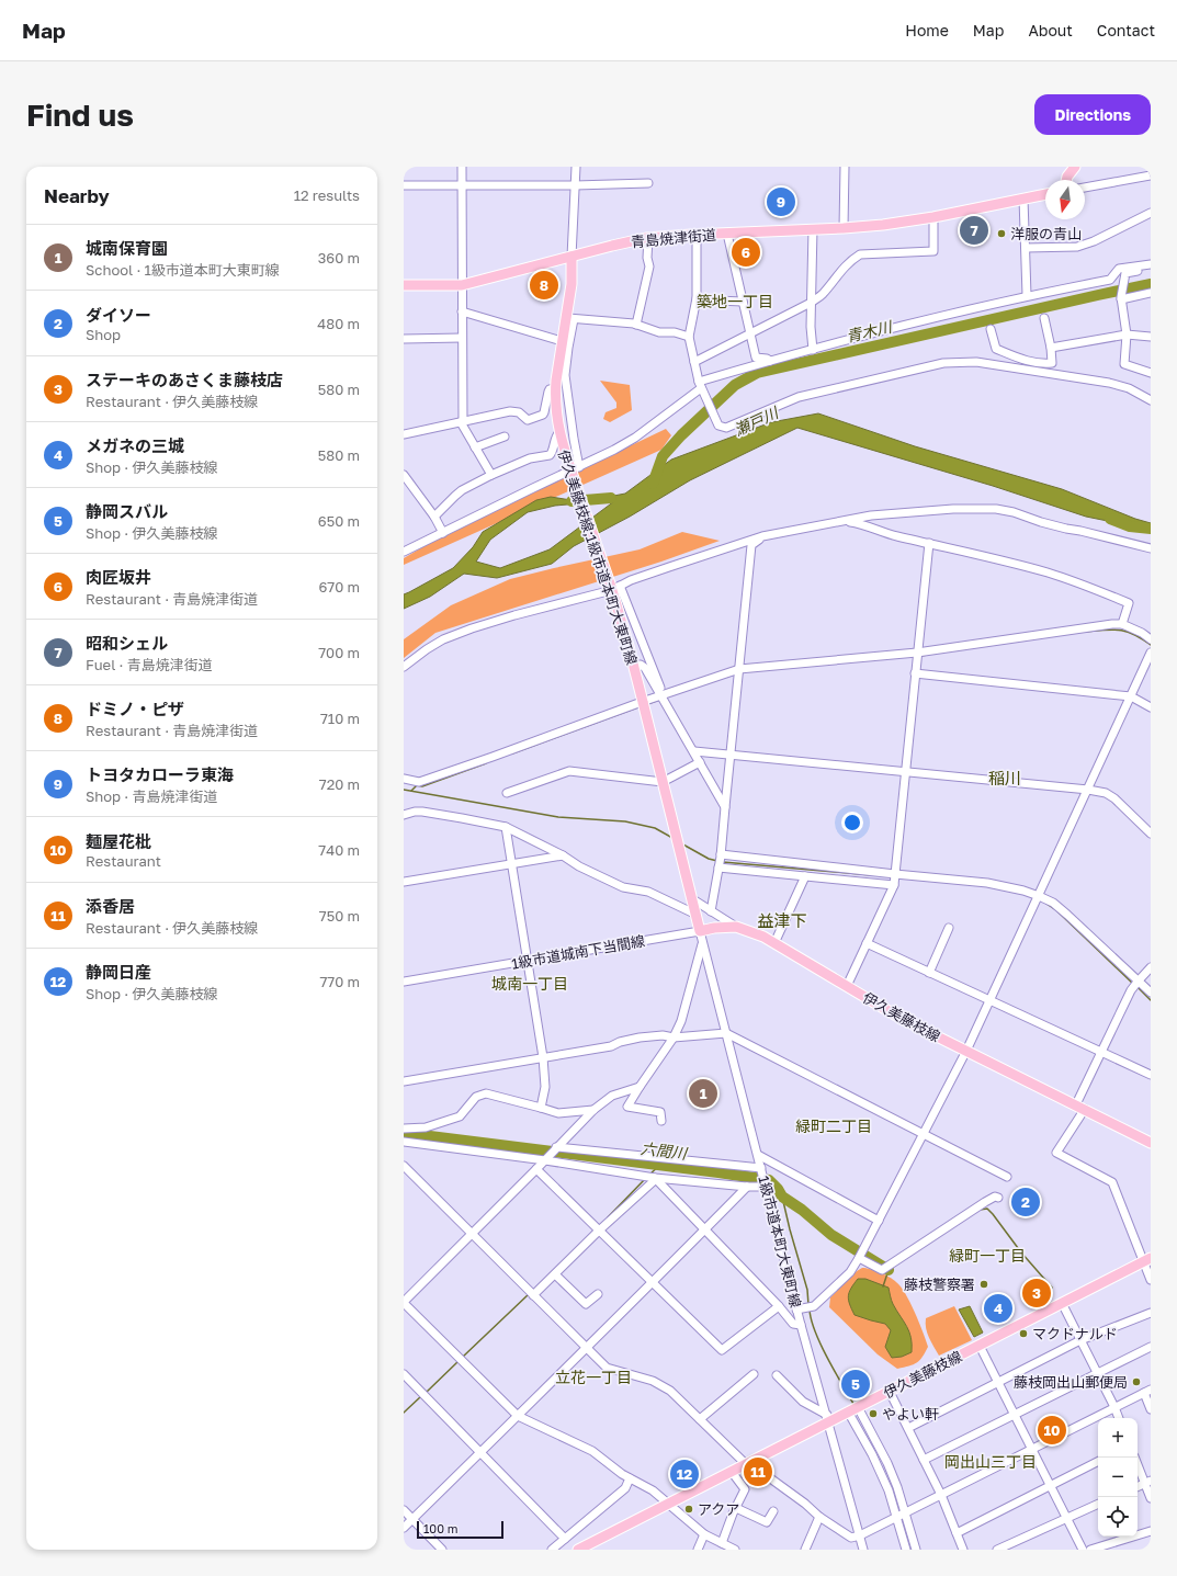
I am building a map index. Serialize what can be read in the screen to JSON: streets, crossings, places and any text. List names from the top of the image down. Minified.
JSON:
{"streets":{"main road":["青島焼津街道","伊久美藤枝線;1級市道本町大東町線","伊久美藤枝線"],"street":["1級市道城南下当間線","1級市道本町大東町線"]},"crossings":[["青島焼津街道","伊久美藤枝線;1級市道本町大東町線"],["伊久美藤枝線;1級市道本町大東町線","1級市道城南下当間線"],["伊久美藤枝線;1級市道本町大東町線","伊久美藤枝線"],["伊久美藤枝線;1級市道本町大東町線","1級市道本町大東町線"],["1級市道城南下当間線","伊久美藤枝線"],["1級市道城南下当間線","1級市道本町大東町線"],["伊久美藤枝線","1級市道本町大東町線"]],"districts":["築地一丁目","稲川","益津下","城南一丁目","緑町二丁目","緑町一丁目","立花一丁目","岡出山三丁目"],"water":["青木川","瀬戸川","六間川"],"places":["洋服の青山","藤枝警察署","マクドナルド","藤枝岡出山郵便局","やよい軒","アクア"],"scale_bar":"100 m","north":"bottom","page":{"header":"Map","nav":["Home","Map","About","Contact"],"buttons":"Directions","title":"Find us","heading":["Nearby","12 results"],"pins":["9","7","6","8","1","2","3","4","5","10","11","12"],"list":[{"mark":"1","name":"城南保育園","note":"School · 1級市道本町大東町線","value":"360 m"},{"mark":"2","name":"ダイソー","note":"Shop","value":"480 m"},{"mark":"3","name":"ステーキのあさくま藤枝店","note":"Restaurant · 伊久美藤枝線","value":"580 m"},{"mark":"4","name":"メガネの三城","note":"Shop · 伊久美藤枝線","value":"580 m"},{"mark":"5","name":"静岡スバル","note":"Shop · 伊久美藤枝線","value":"650 m"},{"mark":"6","name":"肉匠坂井","note":"Restaurant · 青島焼津街道","value":"670 m"},{"mark":"7","name":"昭和シェル","note":"Fuel · 青島焼津街道","value":"700 m"},{"mark":"8","name":"ドミノ・ピザ","note":"Restaurant · 青島焼津街道","value":"710 m"},{"mark":"9","name":"トヨタカローラ東海","note":"Shop · 青島焼津街道","value":"720 m"},{"mark":"10","name":"麺屋花枇","note":"Restaurant","value":"740 m"},{"mark":"11","name":"添香居","note":"Restaurant · 伊久美藤枝線","value":"750 m"},{"mark":"12","name":"静岡日産","note":"Shop · 伊久美藤枝線","value":"770 m"}],"map_buttons":["+","−"],"scale":"100 m"}}
